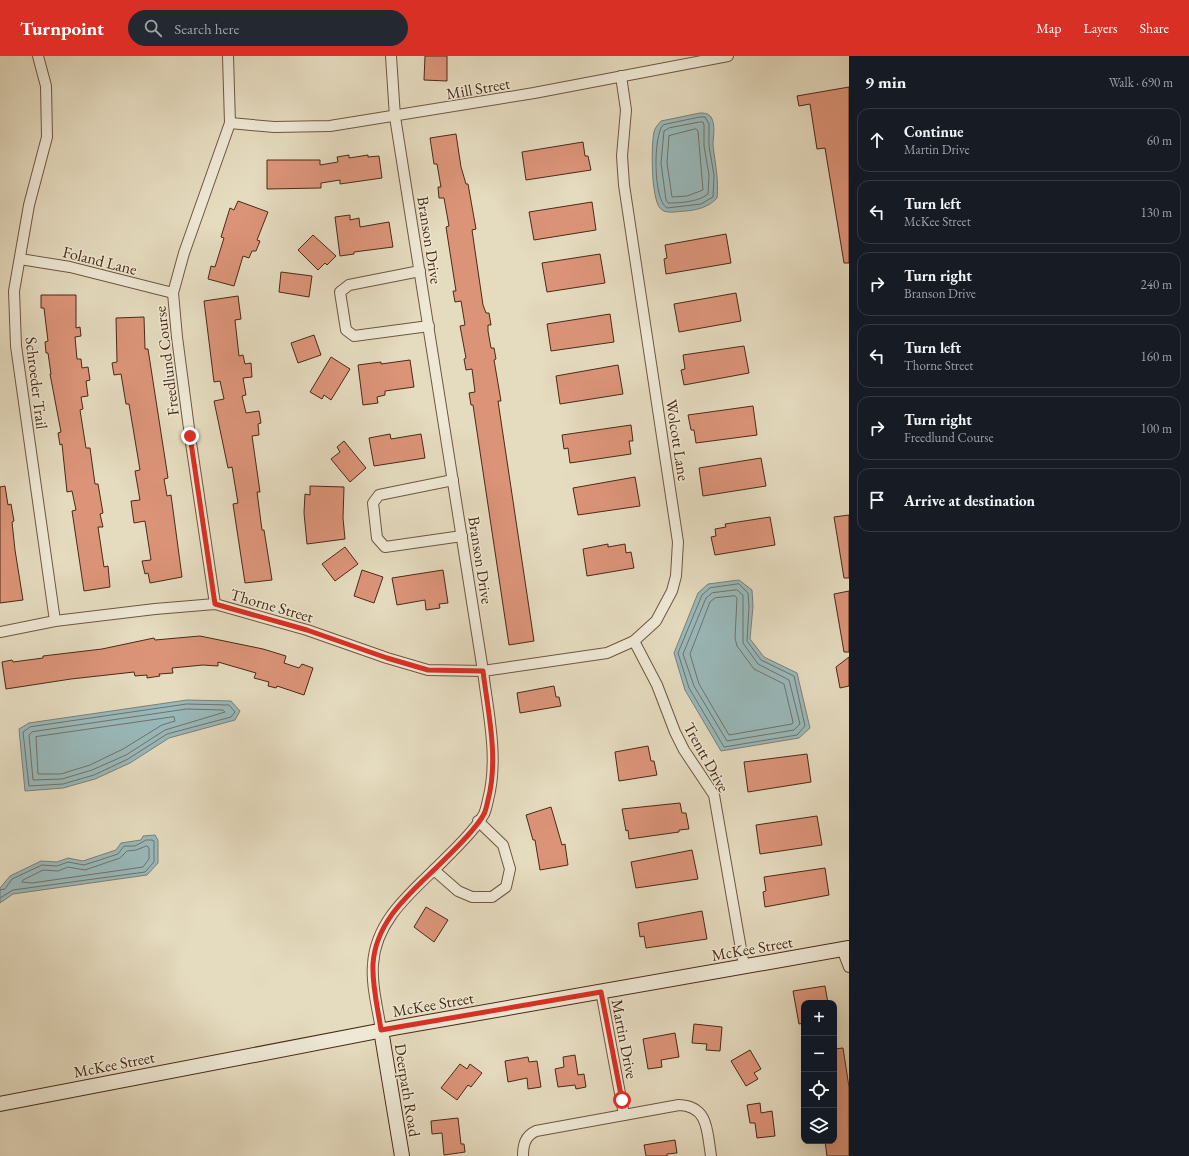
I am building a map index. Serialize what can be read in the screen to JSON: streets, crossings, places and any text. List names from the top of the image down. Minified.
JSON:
{"streets":{"street":["Mill Street","Branson Drive","Foland Lane","Freedlund Course","Schroeder Trail","Wolcott Lane","Thorne Street","Trentt Drive","McKee Street","Martin Drive","Deerpath Road"]},"crossings":[["Mill Street","Branson Drive"],["Mill Street","Freedlund Course"],["Mill Street","Wolcott Lane"],["Branson Drive","Wolcott Lane"],["Branson Drive","Thorne Street"],["Branson Drive","McKee Street"],["Branson Drive","Deerpath Road"],["Foland Lane","Freedlund Course"],["Foland Lane","Schroeder Trail"],["Freedlund Course","Thorne Street"],["Schroeder Trail","Thorne Street"],["Wolcott Lane","Thorne Street"],["Wolcott Lane","Trentt Drive"],["Trentt Drive","McKee Street"],["McKee Street","Martin Drive"],["McKee Street","Deerpath Road"]],"page":{"header":"Turnpoint","search":"Search here","nav":["Map","Layers","Share"],"heading":["9 min","Walk · 690 m"],"list":[["Continue","Martin Drive","60 m"],["Turn left","McKee Street","130 m"],["Turn right","Branson Drive","240 m"],["Turn left","Thorne Street","160 m"],["Turn right","Freedlund Course","100 m"],"Arrive at destination"],"map_buttons":["+","−"]}}
